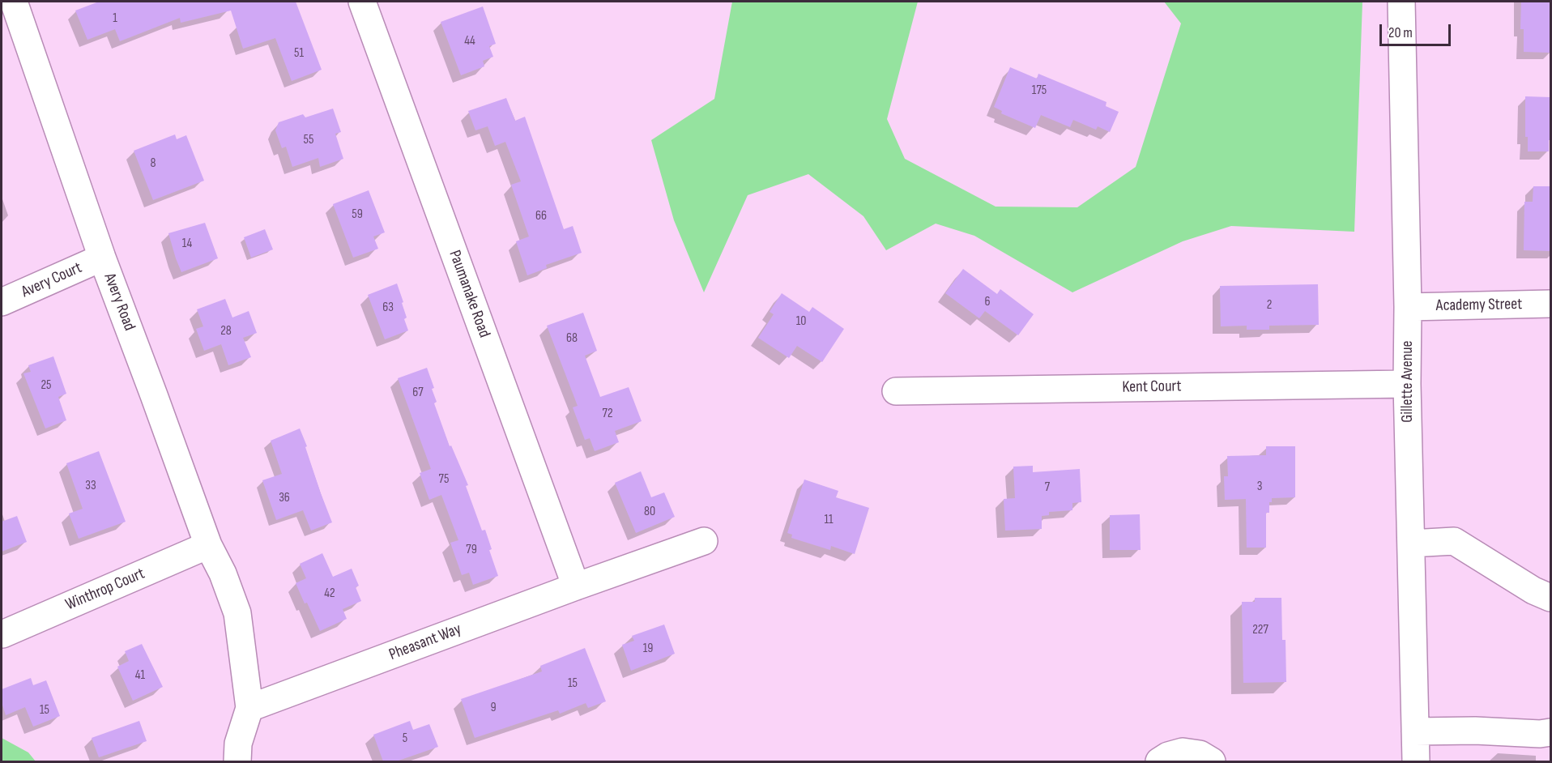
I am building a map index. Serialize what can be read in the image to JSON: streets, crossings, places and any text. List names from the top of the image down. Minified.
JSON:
{"streets":{"street":["Avery Court","Paumanake Road","Avery Road","Academy Street","Gillette Avenue","Kent Court","Winthrop Court","Pheasant Way"]},"crossings":[["Avery Court","Avery Road"],["Paumanake Road","Pheasant Way"],["Avery Road","Winthrop Court"],["Avery Road","Pheasant Way"],["Academy Street","Gillette Avenue"],["Gillette Avenue","Kent Court"]],"house_numbers":["1","44","51","175","55","8","59","66","14","6","2","63","10","28","68","25","67","72","75","33","3","7","36","80","11","79","42","227","19","41","15","9","15","5"],"scale_bar":"20 m"}
